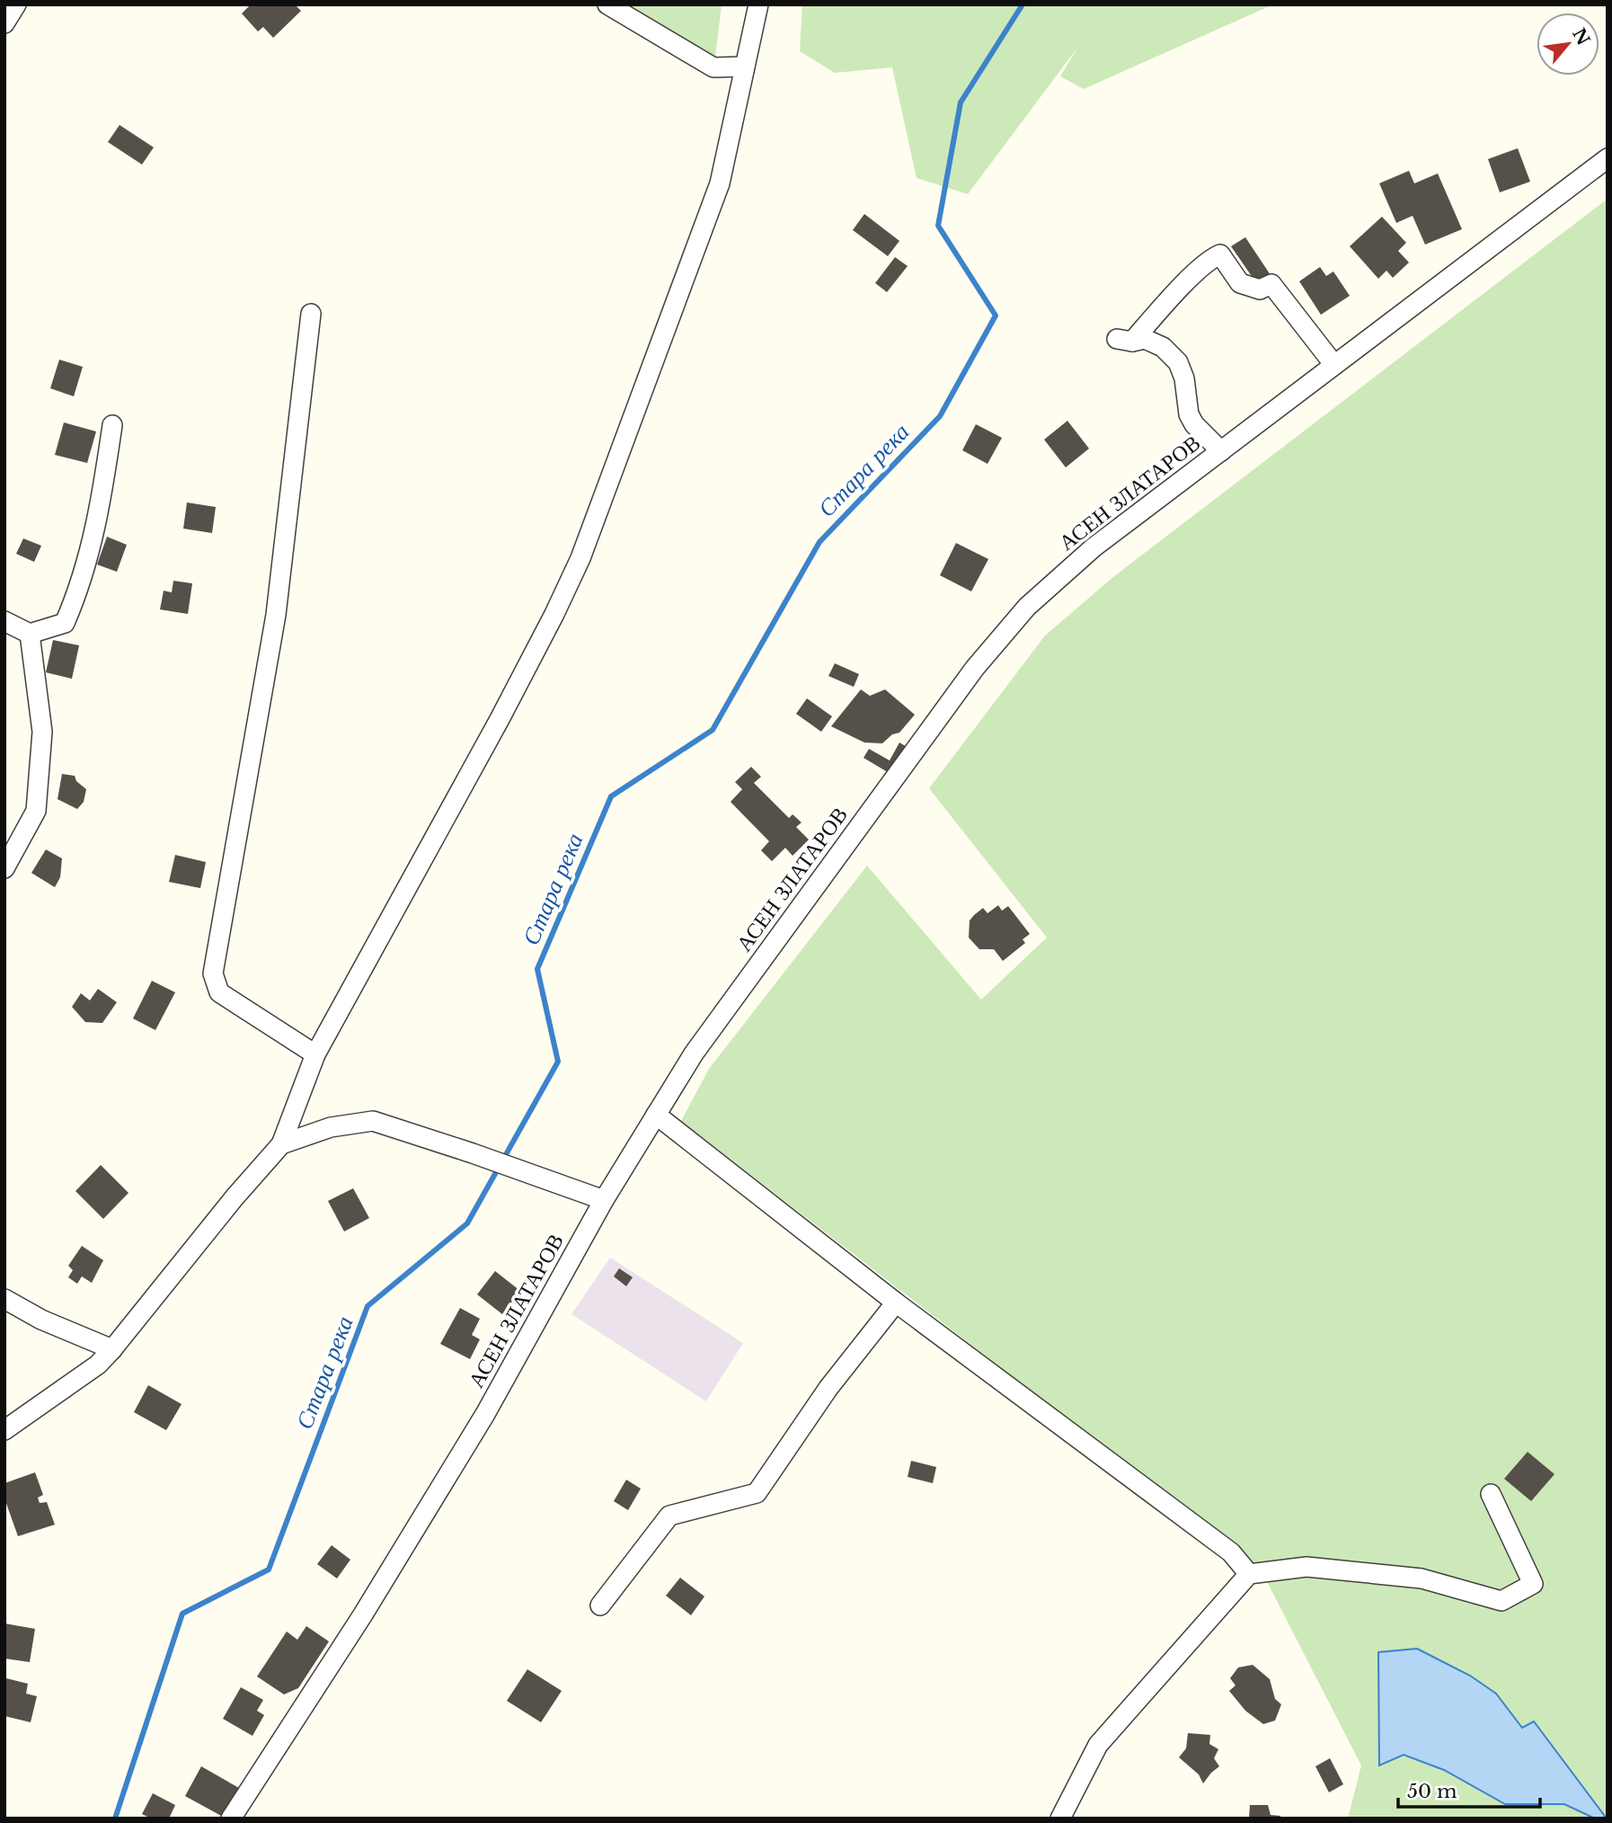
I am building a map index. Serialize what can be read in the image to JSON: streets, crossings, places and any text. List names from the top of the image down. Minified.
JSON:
{"streets":{"street":["АСЕН ЗЛАТАРОВ"]},"water":["Стара река"],"scale_bar":"50 m","north":"top right"}
